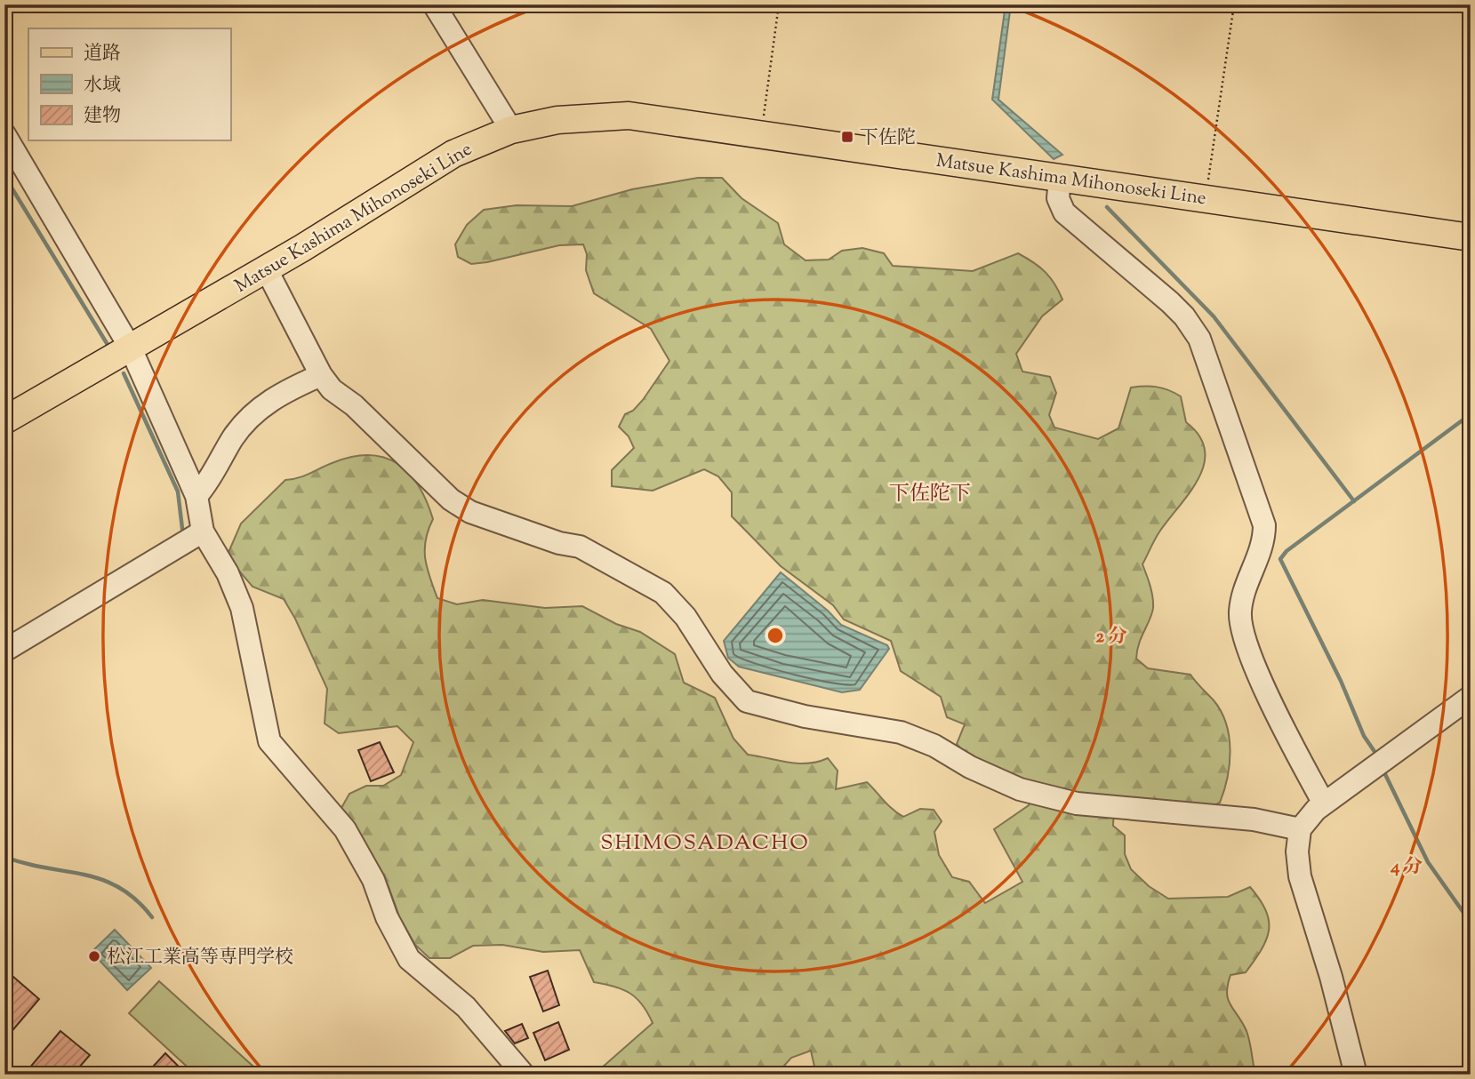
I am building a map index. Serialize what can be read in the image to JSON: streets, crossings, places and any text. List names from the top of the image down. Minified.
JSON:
{"streets":{"main road":["Matsue Kashima Mihonoseki Line"]},"districts":["下佐陀下","SHIMOSADACHO"],"places":{"transit":["下佐陀"],"other":["松江工業高等専門学校"]},"legend":["道路","水域","建物"],"rings":["2 分","4 分"]}
